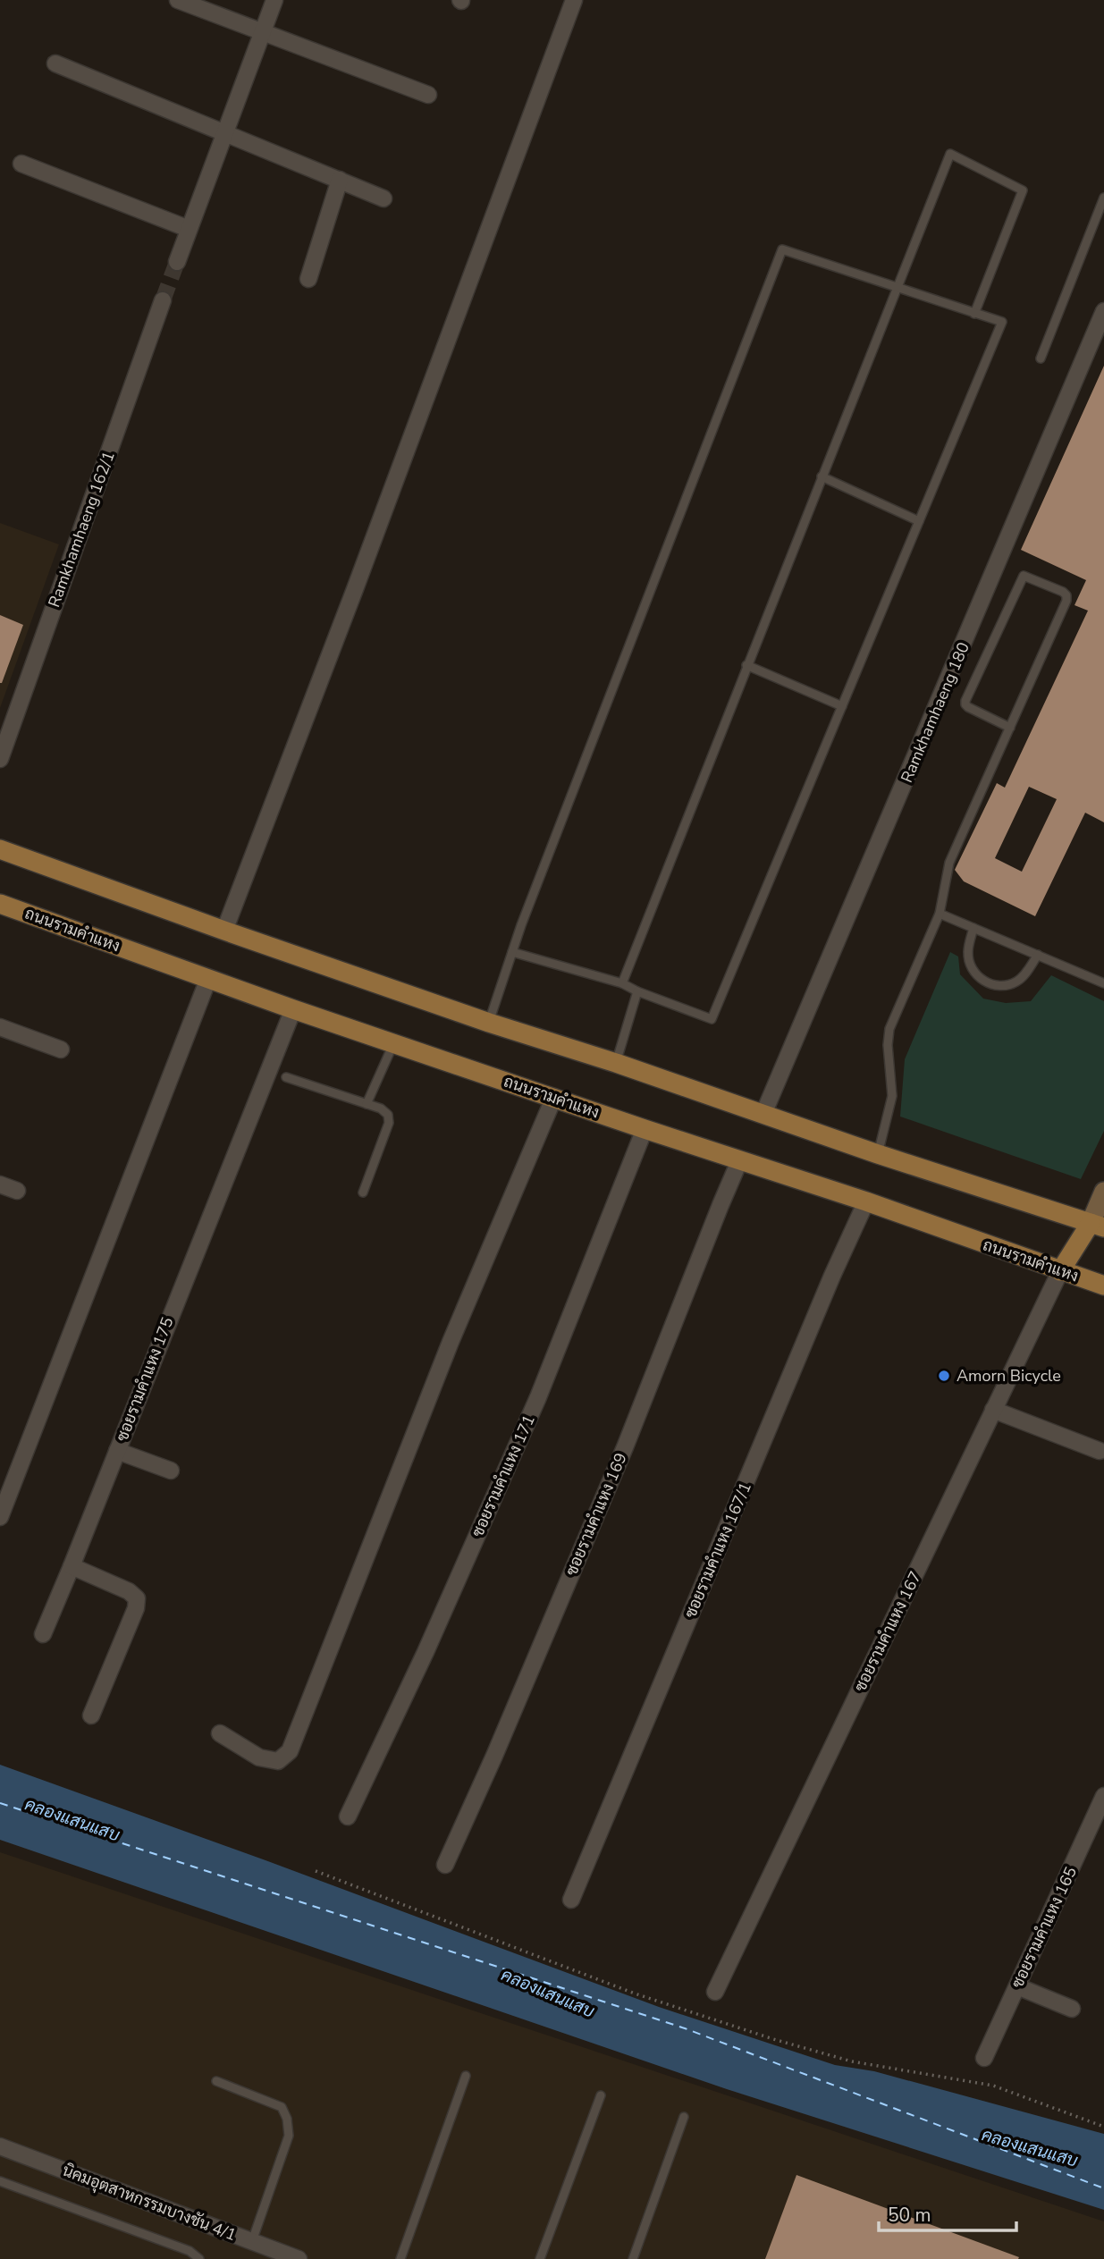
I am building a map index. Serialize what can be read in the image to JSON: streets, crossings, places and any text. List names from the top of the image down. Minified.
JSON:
{"streets":{"main road":["ถนนรามคำแหง"],"street":["Ramkhamhaeng 162/1","Ramkhamhaeng 180","ซอยรามคำแหง 175","ซอยรามคำแหง 171","ซอยรามคำแหง 169","ซอยรามคำแหง 167/1","ซอยรามคำแหง 167","ซอยรามคำแหง 165","นิคมอุตสาหกรรมบางชัน 4/1"]},"crossings":[["ถนนรามคำแหง","ซอยรามคำแหง 175"],["ถนนรามคำแหง","ซอยรามคำแหง 171"],["ถนนรามคำแหง","ซอยรามคำแหง 169"],["ถนนรามคำแหง","ซอยรามคำแหง 167/1"],["ถนนรามคำแหง","ซอยรามคำแหง 167"]],"water":["คลองแสนแสบ"],"places":["Amorn Bicycle"],"scale_bar":"50 m"}
